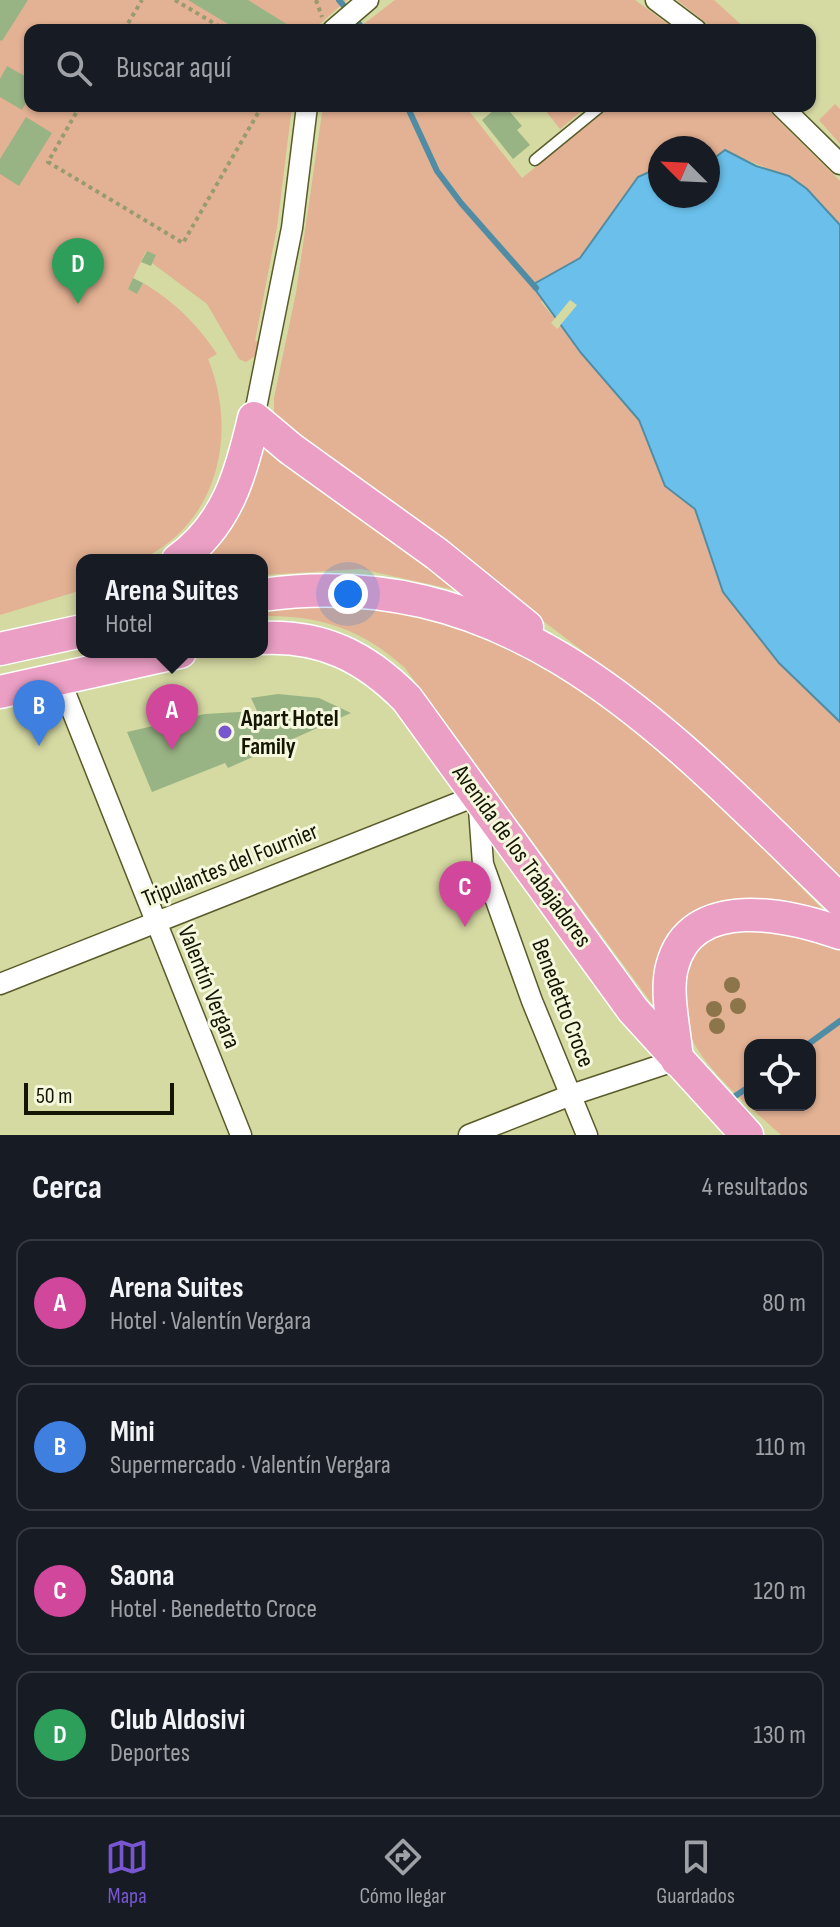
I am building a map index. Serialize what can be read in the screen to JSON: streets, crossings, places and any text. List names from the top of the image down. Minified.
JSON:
{"streets":{"main road":["Avenida de los Trabajadores"],"street":["Tripulantes del Fournier","Valentín Vergara","Benedetto Croce"]},"crossings":[["Avenida de los Trabajadores","Tripulantes del Fournier"],["Avenida de los Trabajadores","Benedetto Croce"],["Tripulantes del Fournier","Valentín Vergara"],["Tripulantes del Fournier","Benedetto Croce"]],"places":["Apart Hotel Family"],"scale_bar":"50 m","north":"top left","page":{"search":"Buscar aquí","pins":["D","B","A","C"],"popup":["Arena Suites","Hotel"],"scale":"50 m","heading":["Cerca","4 resultados"],"list":[{"mark":"A","name":"Arena Suites","note":"Hotel · Valentín Vergara","value":"80 m"},{"mark":"B","name":"Mini","note":"Supermercado · Valentín Vergara","value":"110 m"},{"mark":"C","name":"Saona","note":"Hotel · Benedetto Croce","value":"120 m"},{"mark":"D","name":"Club Aldosivi","note":"Deportes","value":"130 m"}],"nav":["Mapa","Cómo llegar","Guardados"]}}
